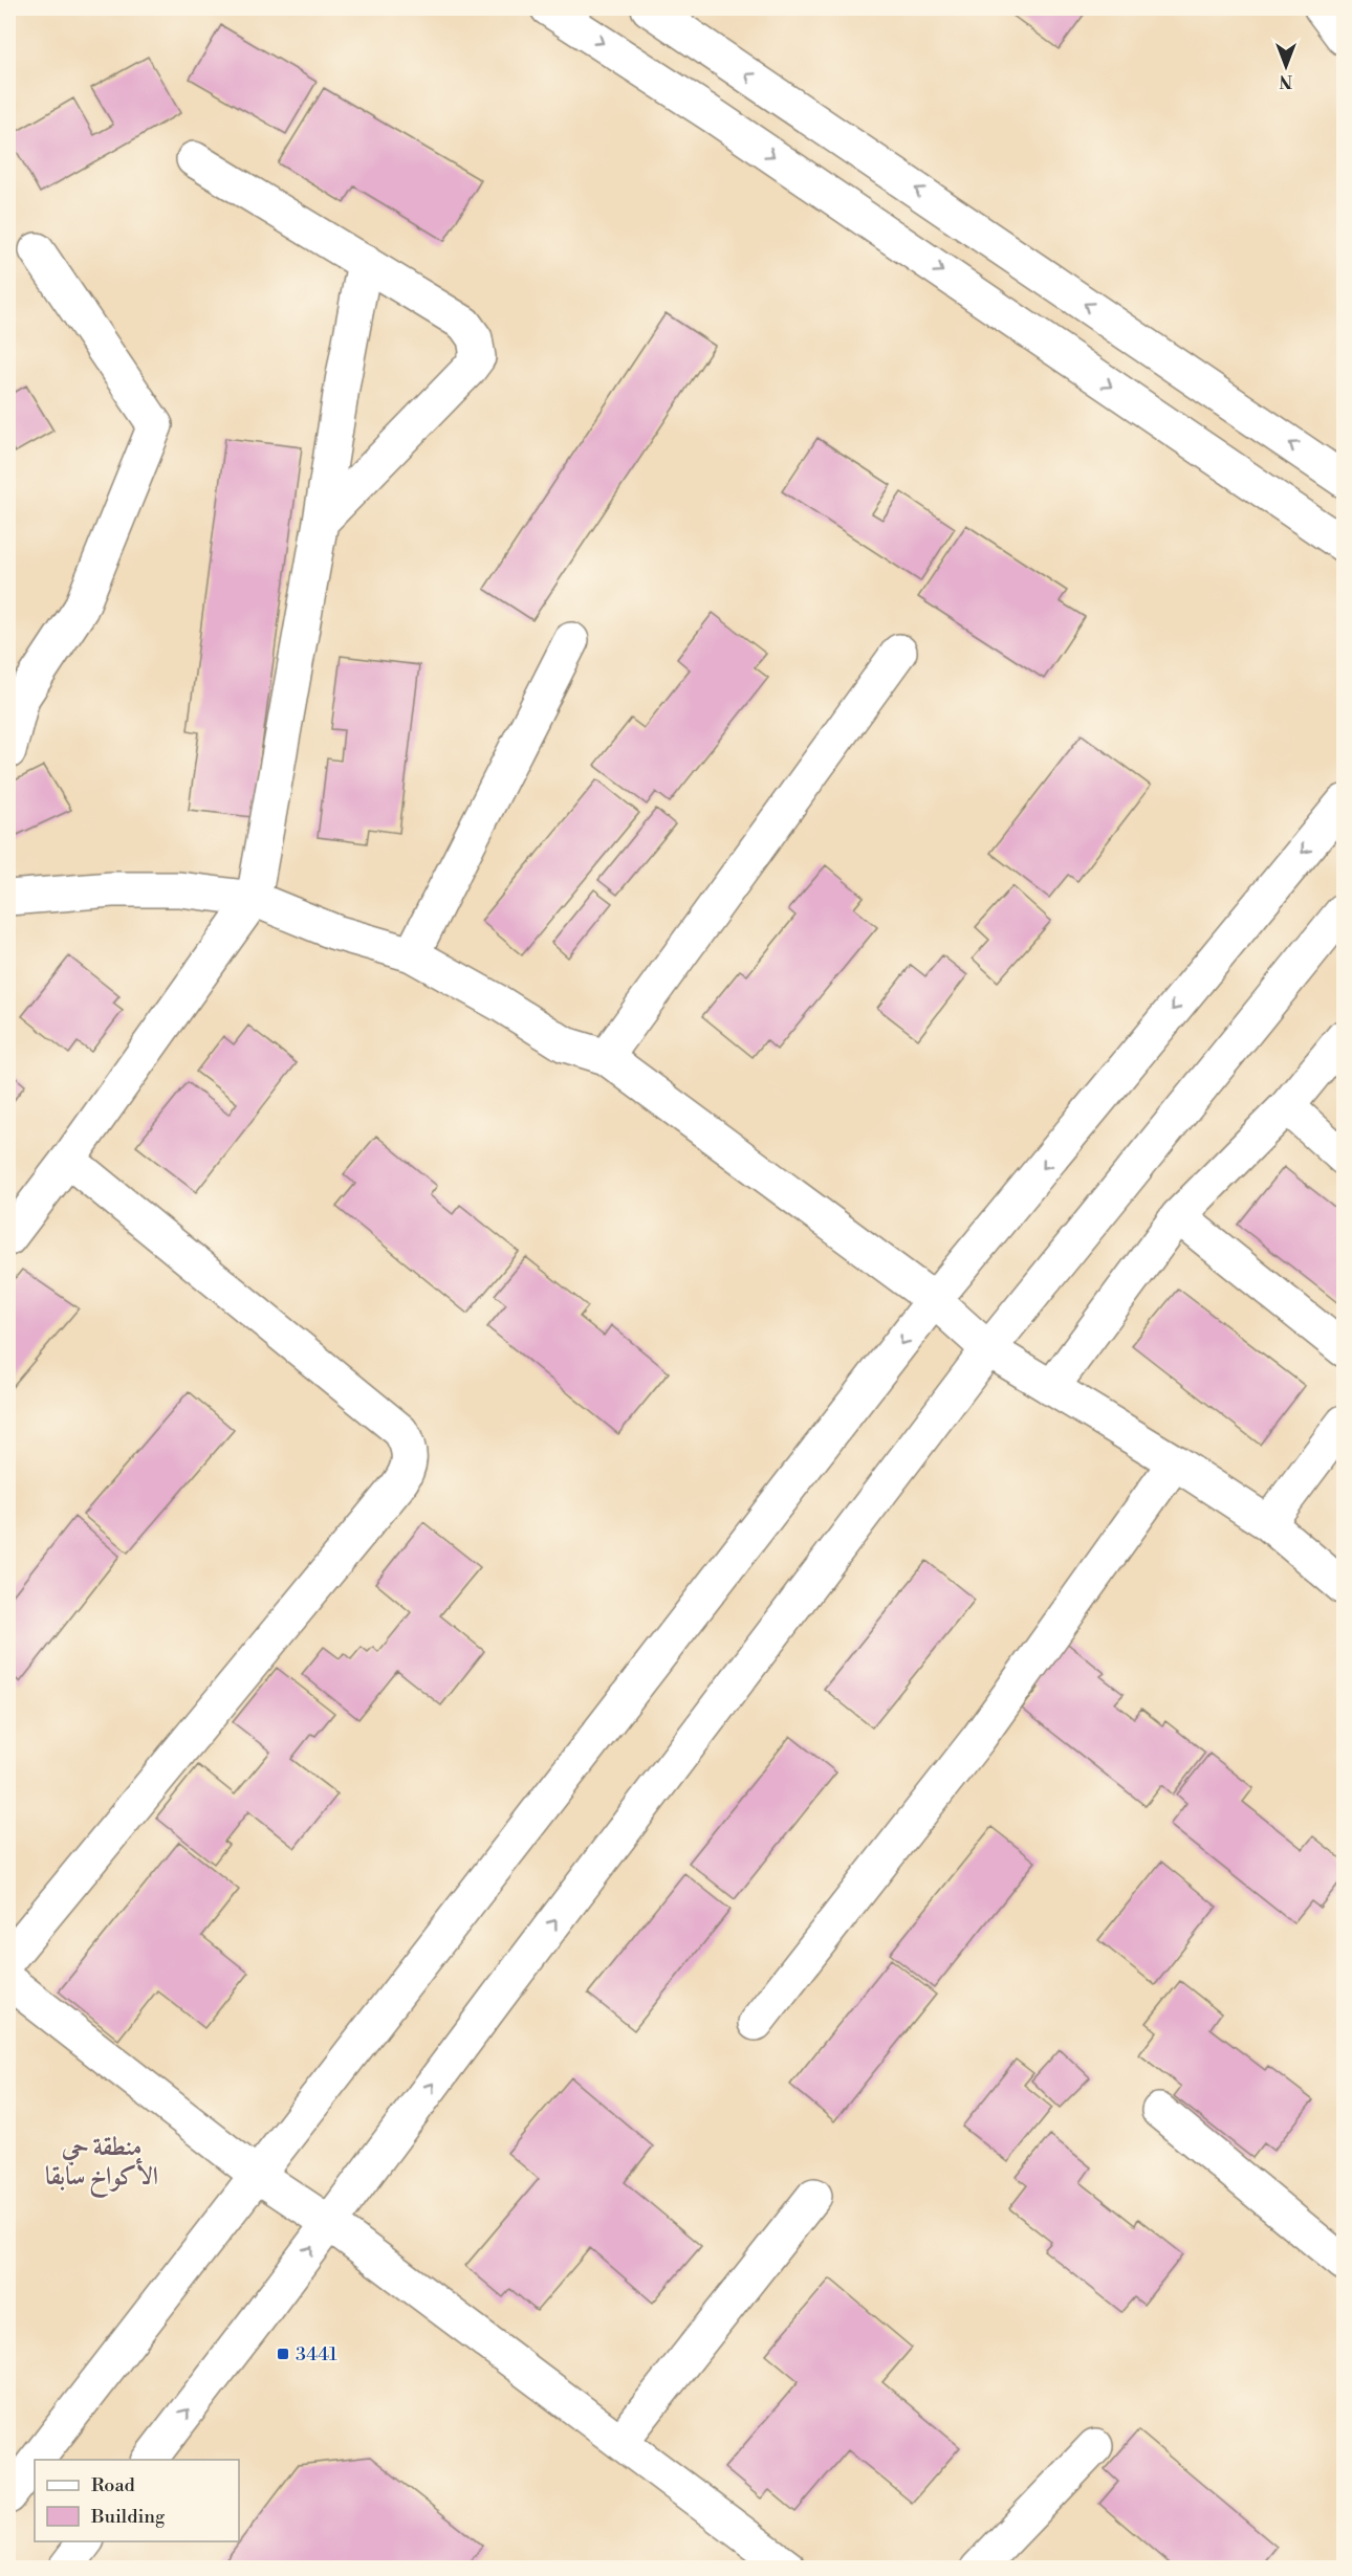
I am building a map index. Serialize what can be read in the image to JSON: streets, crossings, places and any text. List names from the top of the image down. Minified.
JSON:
{"districts":["منطقة حي الأكواخ سابقا"],"places":{"transit":["3441"]},"legend":["Road","Building"],"north":"bottom"}
